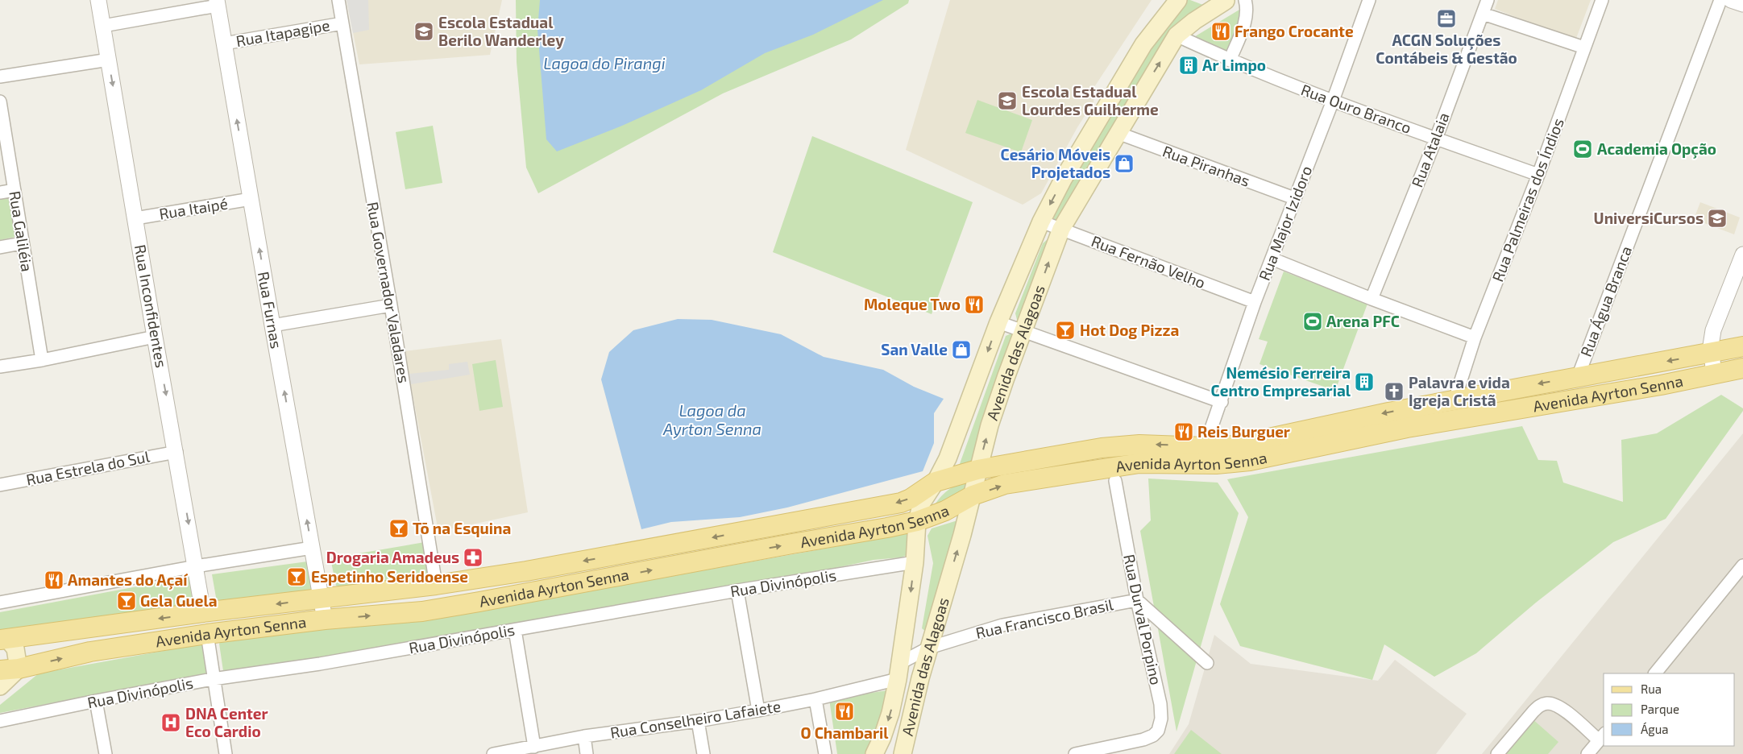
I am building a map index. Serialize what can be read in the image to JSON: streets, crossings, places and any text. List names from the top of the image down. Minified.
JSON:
{"streets":{"main road":["Avenida das Alagoas","Avenida Ayrton Senna"],"street":["Rua Itapagipe","Rua Ouro Branco","Rua Atalaia","Rua Piranhas","Rua Palmeiras dos Índios","Rua Itaipé","Rua Major Izidoro","Rua Galiléia","Rua Fernão Velho","Rua Governador Valadares","Rua Água Branca","Rua Inconfidentes","Rua Furnas","Rua Estrela do Sul","Rua Divinópolis","Rua Francisco Brasil","Rua Durval Porpino","Rua Conselheiro Lafaiete"]},"crossings":[["Rua Itapagipe","Rua Governador Valadares"],["Rua Itapagipe","Rua Furnas"],["Rua Ouro Branco","Rua Atalaia"],["Rua Ouro Branco","Rua Palmeiras dos Índios"],["Rua Ouro Branco","Rua Major Izidoro"],["Rua Ouro Branco","Avenida das Alagoas"],["Rua Piranhas","Rua Major Izidoro"],["Rua Piranhas","Avenida das Alagoas"],["Rua Palmeiras dos Índios","Avenida Ayrton Senna"],["Rua Itaipé","Rua Inconfidentes"],["Rua Itaipé","Rua Furnas"],["Rua Major Izidoro","Rua Fernão Velho"],["Rua Major Izidoro","Avenida Ayrton Senna"],["Rua Fernão Velho","Avenida das Alagoas"],["Rua Governador Valadares","Avenida Ayrton Senna"],["Rua Água Branca","Avenida Ayrton Senna"],["Rua Inconfidentes","Avenida Ayrton Senna"],["Rua Inconfidentes","Rua Estrela do Sul"],["Rua Furnas","Avenida Ayrton Senna"],["Avenida das Alagoas","Avenida Ayrton Senna"],["Avenida das Alagoas","Rua Divinópolis"],["Avenida das Alagoas","Rua Francisco Brasil"],["Avenida das Alagoas","Rua Conselheiro Lafaiete"],["Rua Francisco Brasil","Rua Durval Porpino"],["Rua Francisco Brasil","Rua Conselheiro Lafaiete"]],"one_way":["Rua Inconfidentes","Rua Furnas"],"water":["Lagoa do Pirangi","Lagoa da Ayrton Senna"],"places":{"office":["ACGN Soluções Contábeis & Gestão"],"school or university":["Escola Estadual Berilo Wanderley","Escola Estadual Lourdes Guilherme","UniversiCursos"],"restaurant":["Frango Crocante","Moleque Two","Reis Burguer","Amantes do Açaí","O Chambaril"],"building":["Ar Limpo","Nemésio Ferreira Centro Empresarial"],"sports":["Academia Opção","Arena PFC"],"shop":["Cesário Móveis Projetados","San Valle"],"bar":["Hot Dog Pizza","Tō na Esquina","Espetinho Seridoense","Gela Guela"],"church":["Palavra e vida Igreja Cristã"],"pharmacy":["Drogaria Amadeus"],"hospital":["DNA Center Eco Cardio"]},"legend":["Rua","Parque","Água"]}
